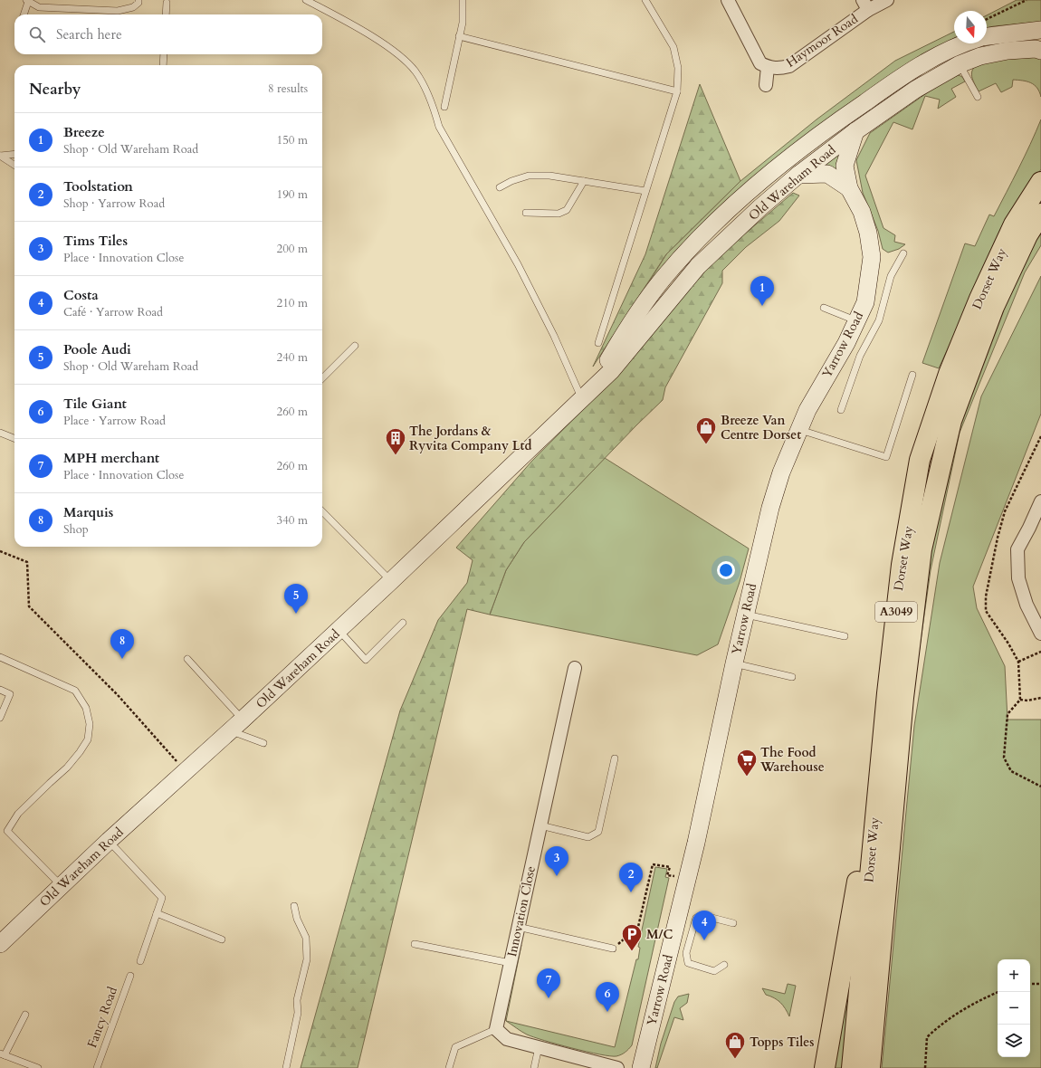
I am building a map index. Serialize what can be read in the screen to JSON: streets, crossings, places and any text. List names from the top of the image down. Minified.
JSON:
{"streets":{"highway":["Dorset Way","A3049"],"street":["Haymoor Road","Old Wareham Road","Yarrow Road","Innovation Close"],"lane":["Fancy Road"]},"crossings":[["Old Wareham Road","Yarrow Road"]],"places":{"shop":["Breeze Van Centre Dorset","Topps Tiles"],"building":["The Jordans & Ryvita Company Ltd"],"supermarket":["The Food Warehouse"],"parking":["M/C"]},"north":"bottom","page":{"search":"Search here","heading":["Nearby","8 results"],"list":[{"mark":"1","name":"Breeze","note":"Shop · Old Wareham Road","value":"150 m"},{"mark":"2","name":"Toolstation","note":"Shop · Yarrow Road","value":"190 m"},{"mark":"3","name":"Tims Tiles","note":"Place · Innovation Close","value":"200 m"},{"mark":"4","name":"Costa","note":"Café · Yarrow Road","value":"210 m"},{"mark":"5","name":"Poole Audi","note":"Shop · Old Wareham Road","value":"240 m"},{"mark":"6","name":"Tile Giant","note":"Place · Yarrow Road","value":"260 m"},{"mark":"7","name":"MPH merchant","note":"Place · Innovation Close","value":"260 m"},{"mark":"8","name":"Marquis","note":"Shop","value":"340 m"}],"pins":["1","5","8","3","2","4","7","6"],"map_buttons":["+","−"]}}
